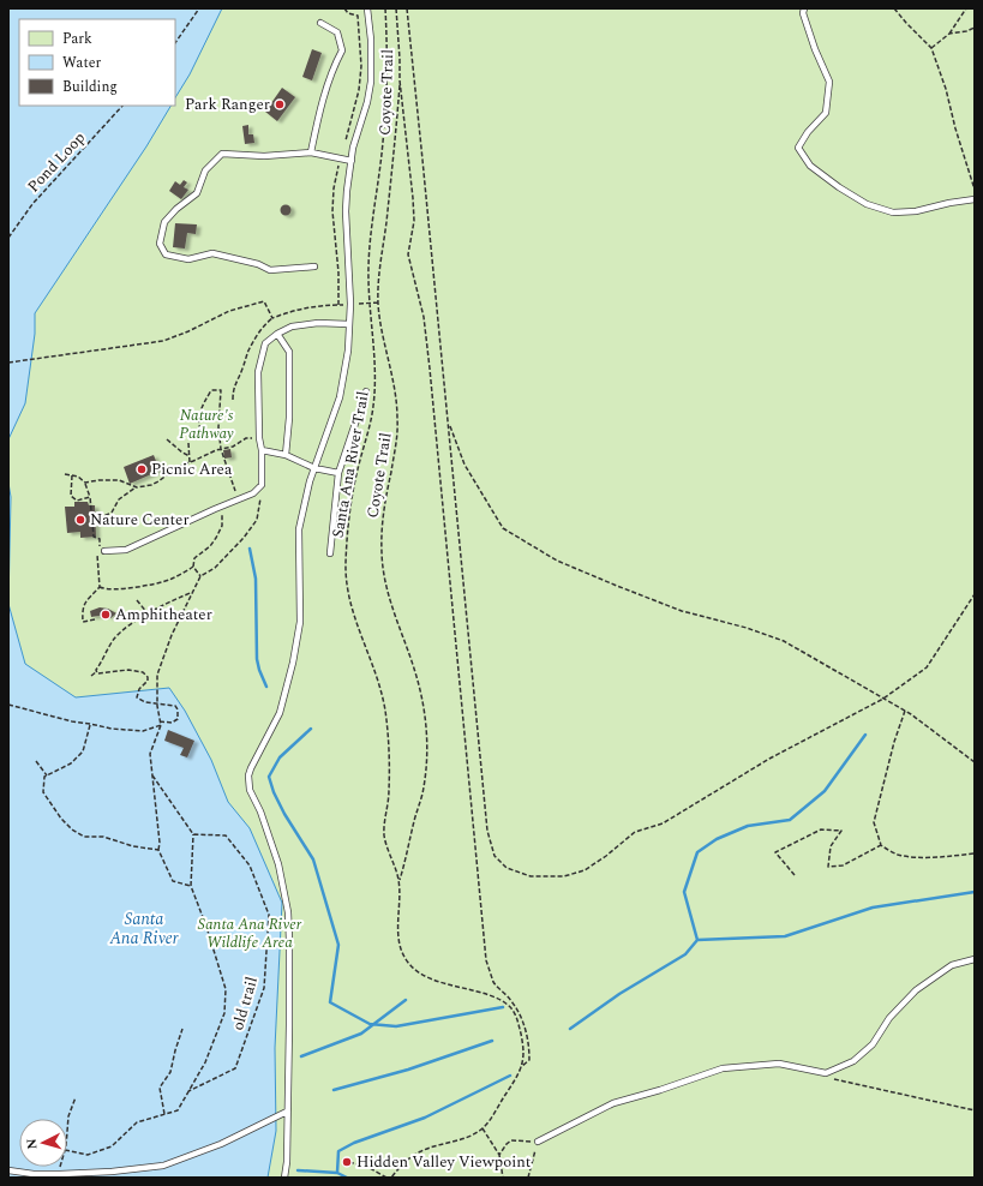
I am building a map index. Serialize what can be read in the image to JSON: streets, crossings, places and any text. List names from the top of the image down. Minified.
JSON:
{"streets":{"path":["Coyote Trail","Pond Loop","Santa Ana River Trail","old trail"]},"crossings":[["Coyote Trail","Santa Ana River Trail"]],"water":["Santa Ana River"],"parks":["Nature's Pathway","Santa Ana River Wildlife Area"],"places":["Park Ranger","Picnic Area","Nature Center","Amphitheater","Hidden Valley Viewpoint"],"legend":["Park","Water","Building"],"north":"left"}
